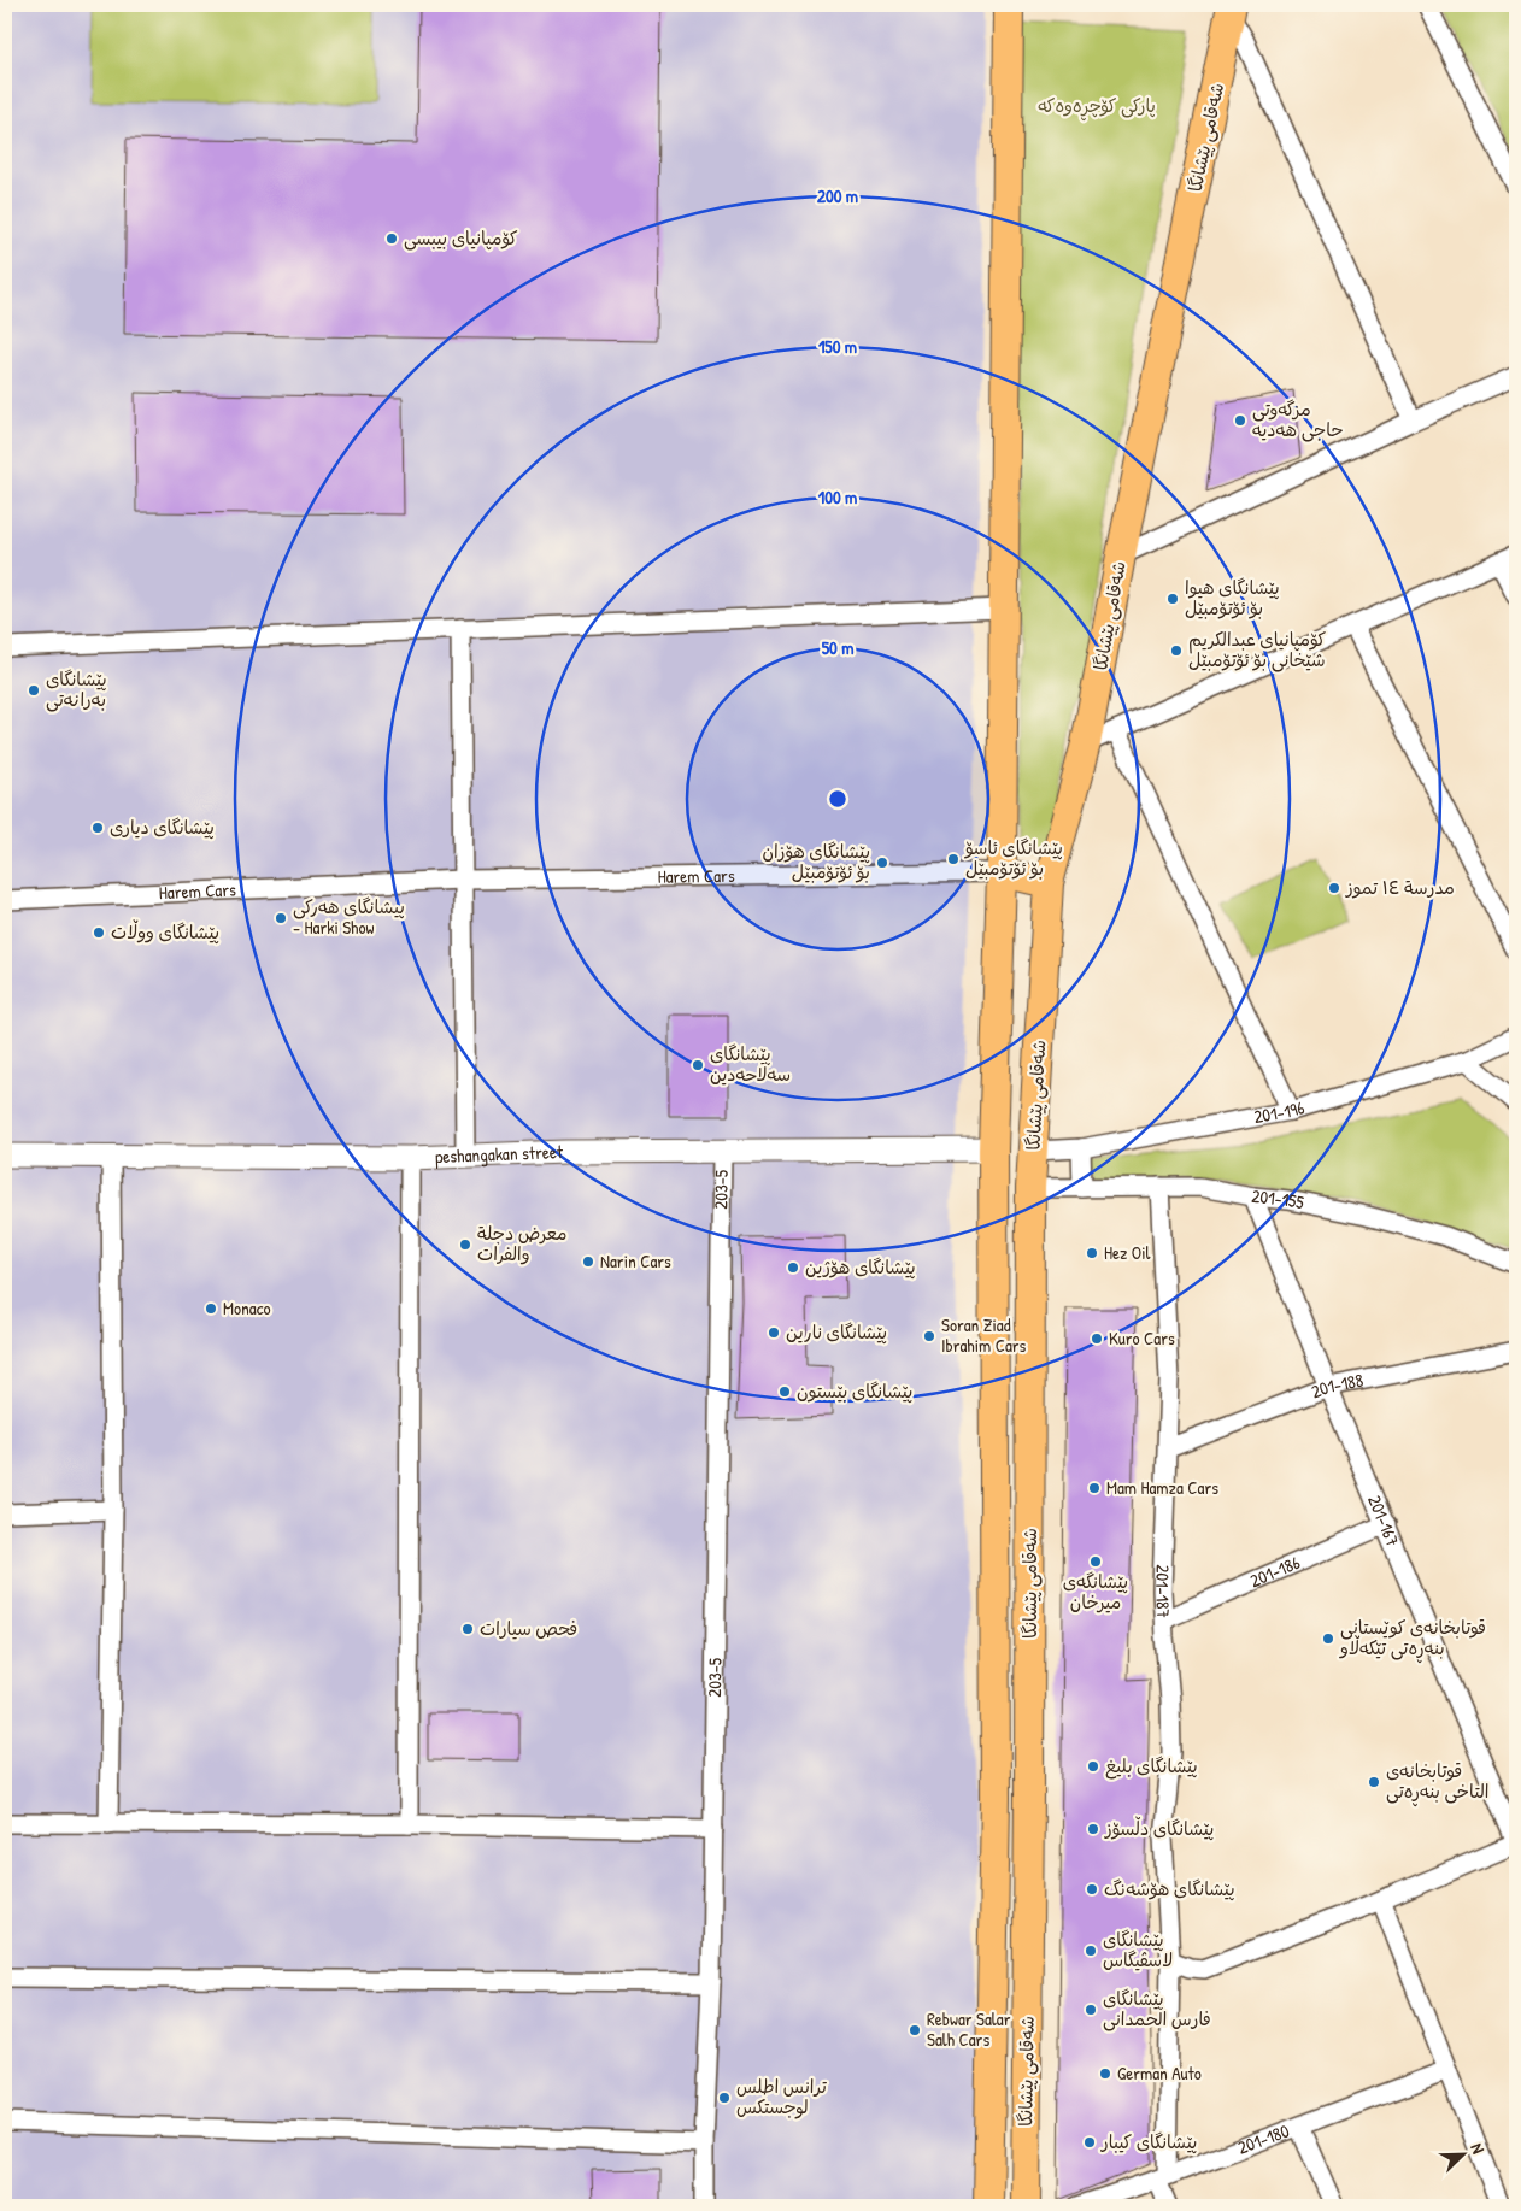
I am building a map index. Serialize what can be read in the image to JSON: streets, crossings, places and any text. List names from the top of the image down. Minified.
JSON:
{"streets":{"main road":["شەقامی پێشانگا"],"street":["Harem Cars","201-196","peshangakan street","203-5","201-155","201-188","201-167","201-186","201-187","201-180"]},"crossings":[["شەقامی پێشانگا","Harem Cars"],["شەقامی پێشانگا","201-196"],["شەقامی پێشانگا","peshangakan street"],["شەقامی پێشانگا","201-155"],["peshangakan street","203-5"],["201-155","201-167"],["201-155","201-187"],["201-188","201-167"],["201-188","201-187"],["201-167","201-186"],["201-186","201-187"],["201-187","201-180"]],"parks":["پارکی کۆچڕەوەکە"],"places":["كۆمپانیای بیبسی","مزگەوتی حاجی هەدیە","پێشانگای هیوا بۆ ئۆتۆمبێل","کۆمپانیای عبدالكريم شێخانی بۆ ئۆتۆمبێل","پێشانگای بەرانەتی","پێشانگای دیاری","پێشانگای ئاسۆ بۆ ئۆتۆمبێل","پێشانگای هۆزان بۆ ئۆتۆمبێل","مدرسة ١٤ تموز","پیشانگای هەرکی - Harki Show","پێشانگای ووڵات","پێشانگای سەلاحەدین","معرض دجلة والفرات","Hez Oil","Narin Cars","پێشانگای هۆژین","Monaco","پێشانگای نارین","Soran Ziad Ibrahim Cars","Kuro Cars","پێشانگای بێستون","Mam Hamza Cars","پێشانگەی میرخان","فحص سيارات","قوتابخانەی کوێستانی بنەڕەتی تێکەڵاو","پێشانگای بلیغ","قوتابخانەی التاخی بنەڕەتی","پێشانگای دڵسۆز","پێشانگای هۆشەنگ","پێشانگای لاسڤیگاس","پێشانگای فارس الحمدانی","Rebwar Salar Salh Cars","German Auto","ترانس اطلس لوجستكس","پێشانگای کیبار"],"north":"top right","rings":["200 m","150 m","100 m","50 m"]}
